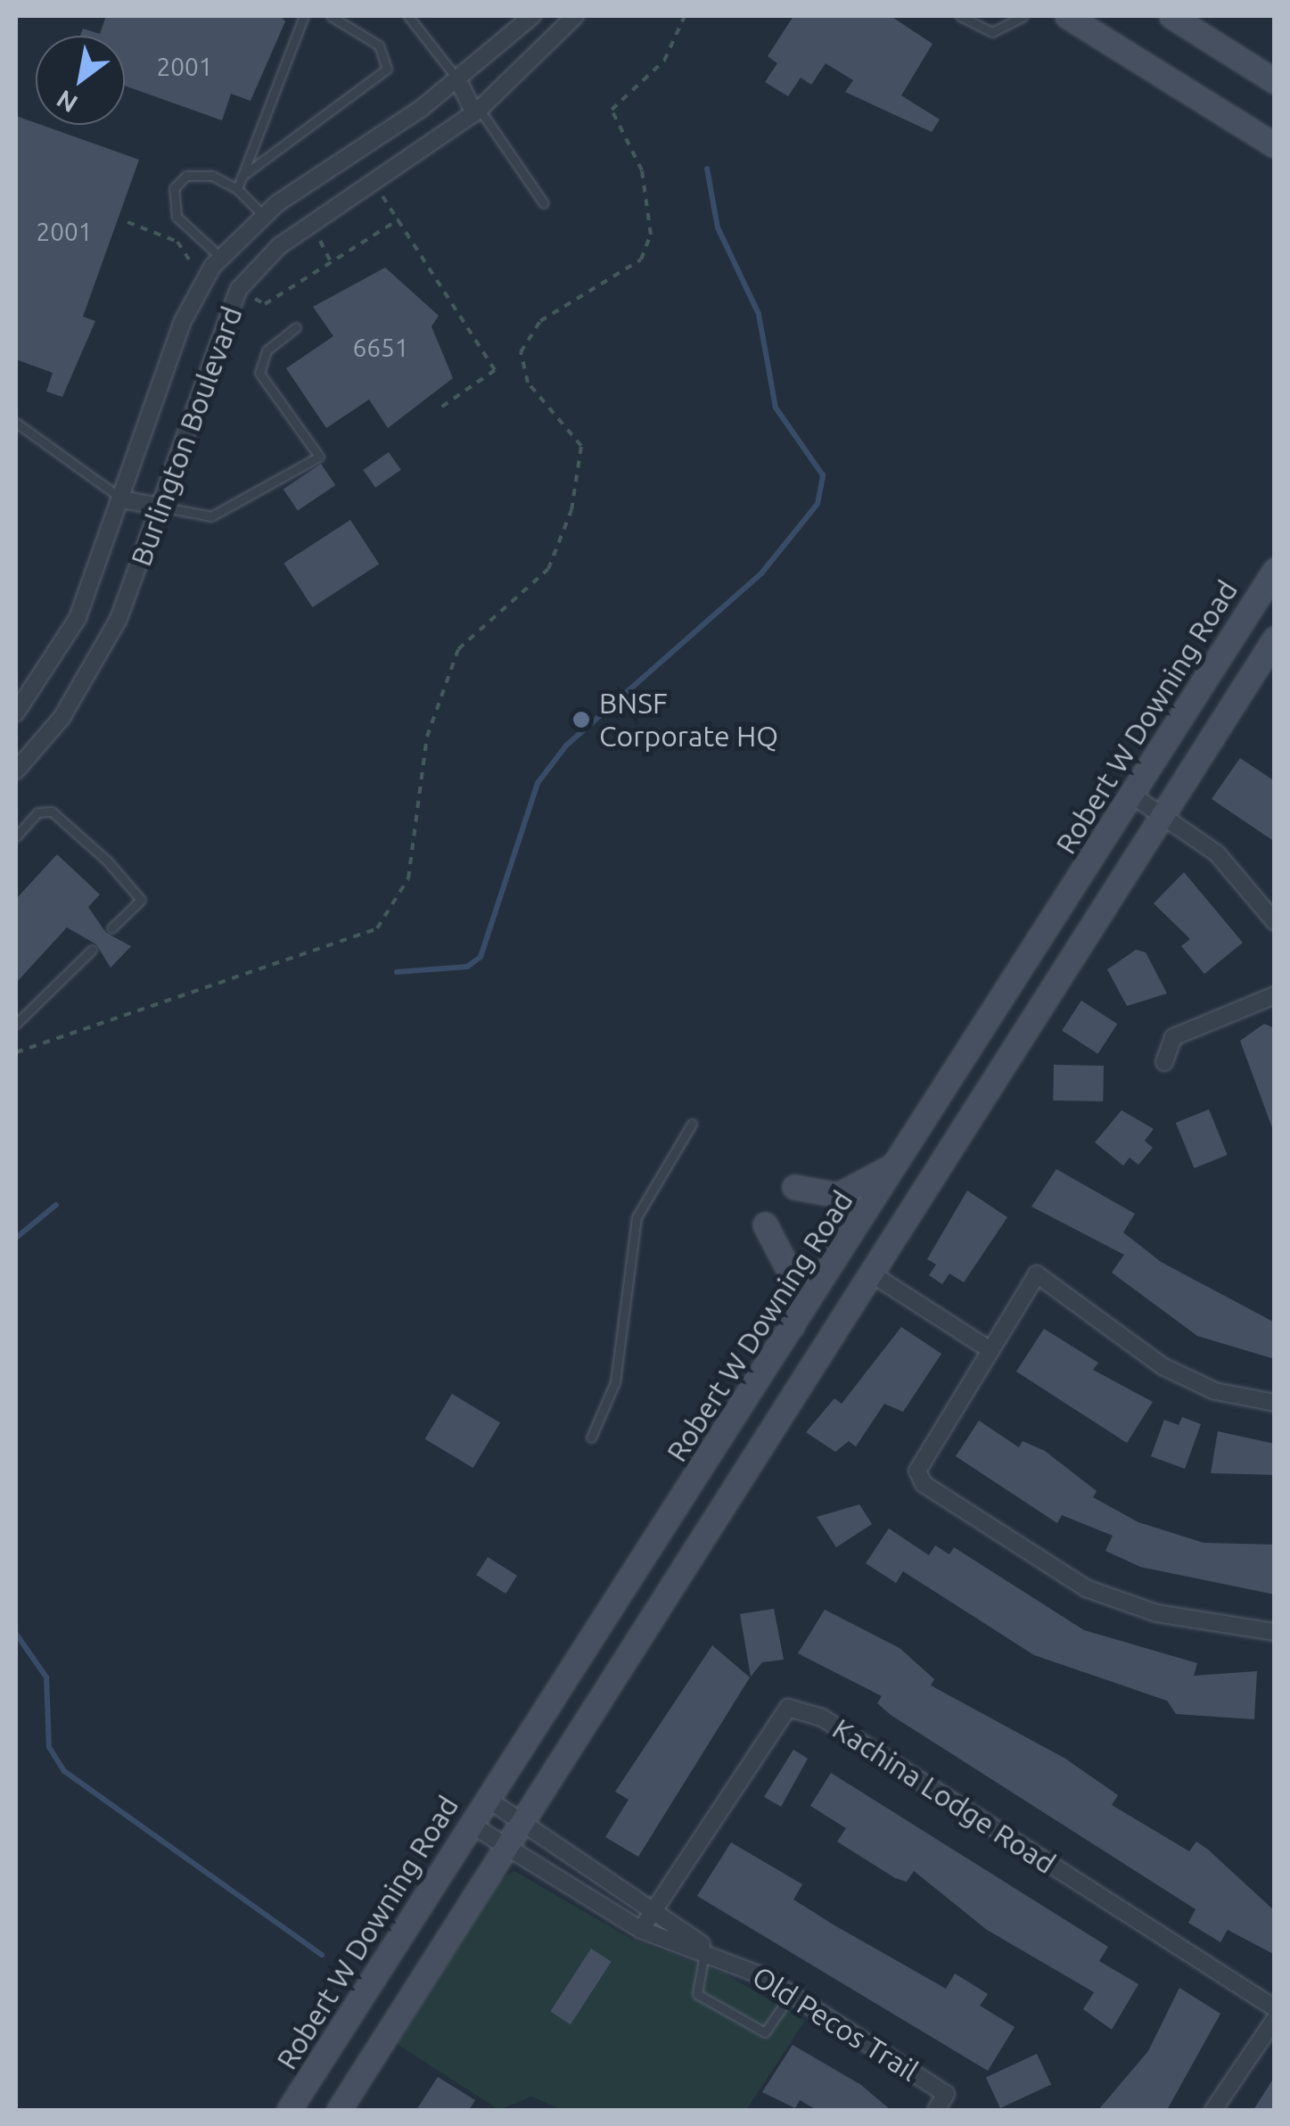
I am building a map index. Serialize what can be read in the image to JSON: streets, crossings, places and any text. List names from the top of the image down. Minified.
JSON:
{"streets":{"main road":["Robert W Downing Road"],"street":["Burlington Boulevard","Kachina Lodge Road","Old Pecos Trail"]},"crossings":[["Robert W Downing Road","Old Pecos Trail"],["Kachina Lodge Road","Old Pecos Trail"]],"places":["BNSF Corporate HQ"],"house_numbers":["2001","2001","6651"],"north":"bottom left"}
